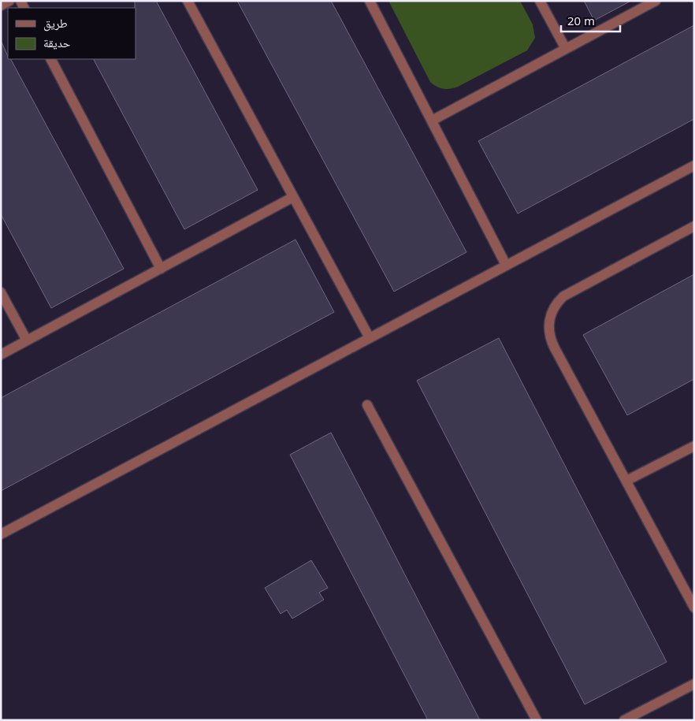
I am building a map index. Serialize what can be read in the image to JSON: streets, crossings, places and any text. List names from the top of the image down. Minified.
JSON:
{"legend":["طريق","حديقة"],"scale_bar":"20 m"}
